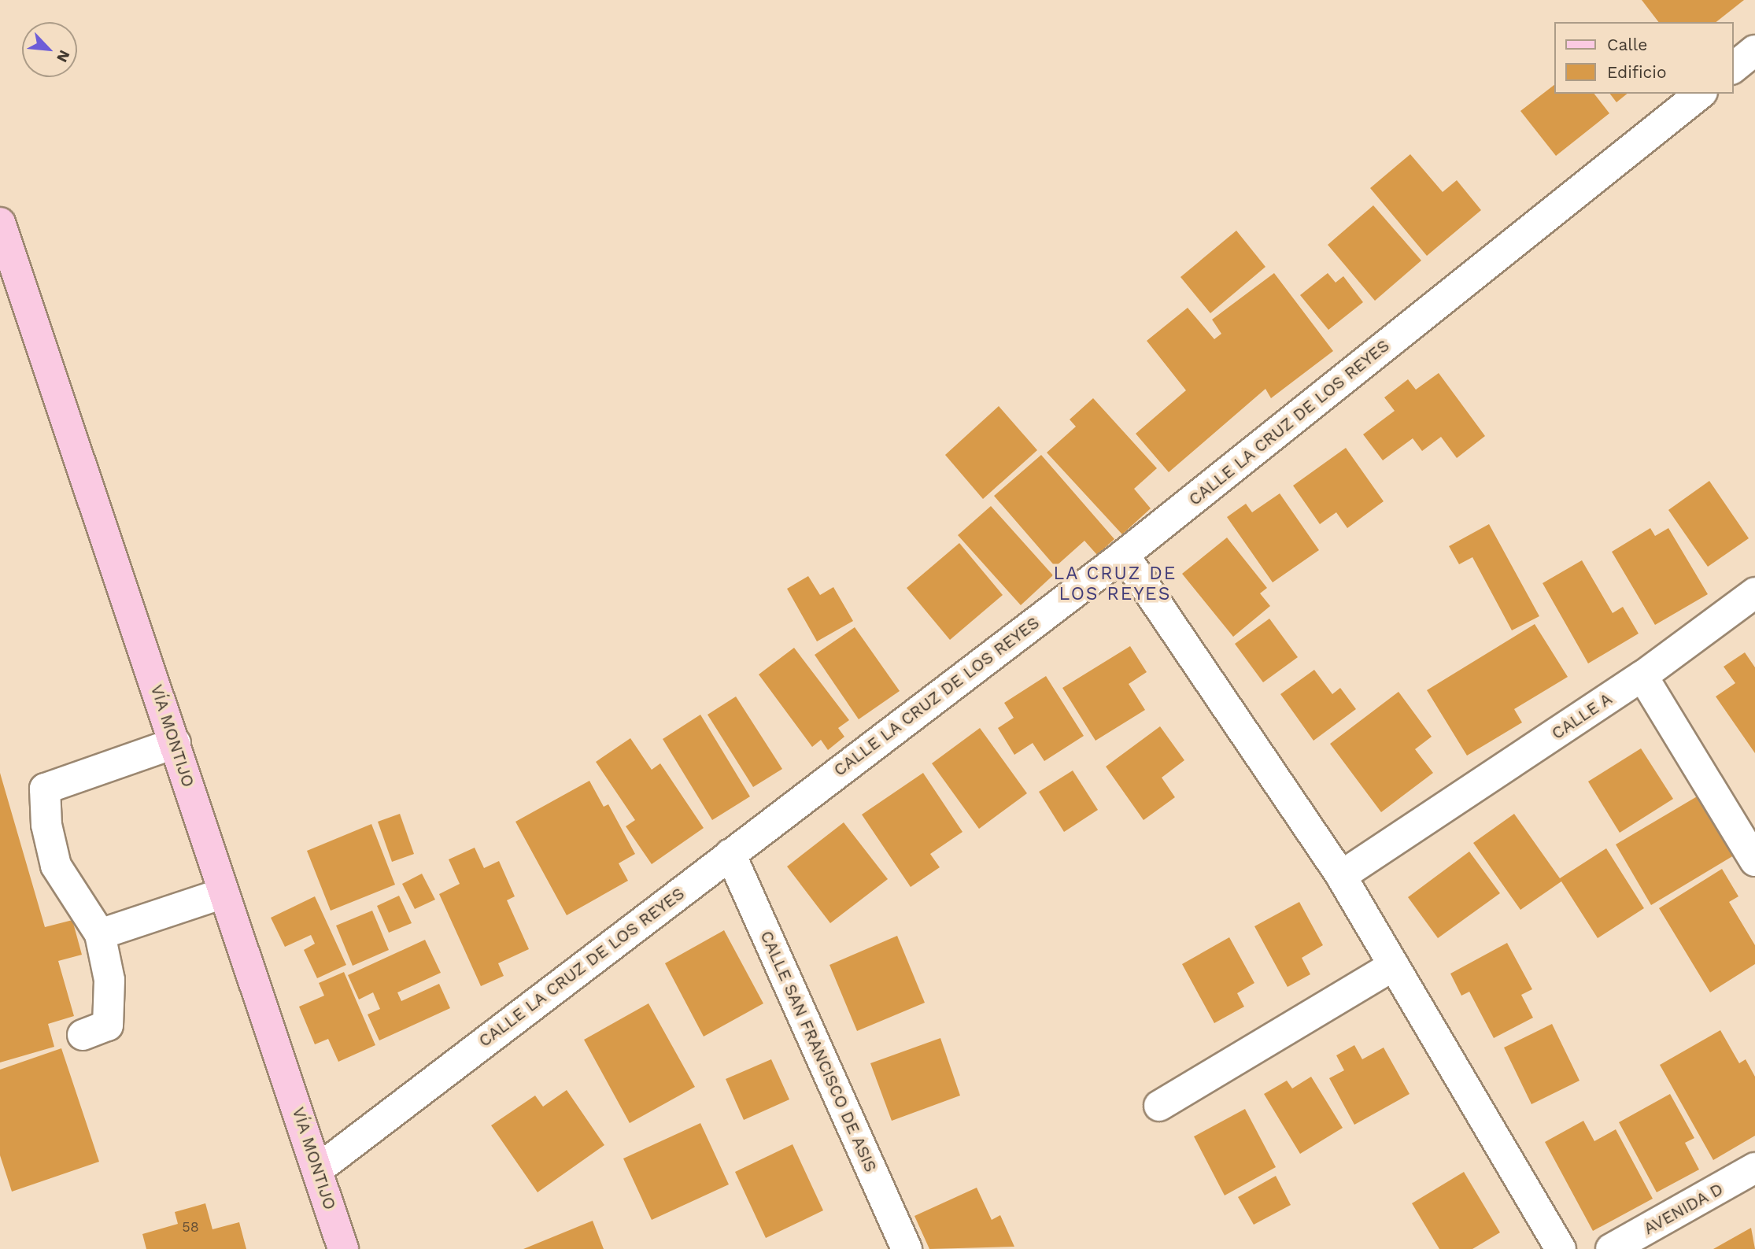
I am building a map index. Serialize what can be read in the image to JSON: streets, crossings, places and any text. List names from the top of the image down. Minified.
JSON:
{"streets":{"main road":["VÍA MONTIJO"],"street":["CALLE LA CRUZ DE LOS REYES","CALLE A","CALLE SAN FRANCISCO DE ASIS","AVENIDA D"]},"crossings":[["CALLE LA CRUZ DE LOS REYES","VÍA MONTIJO"],["CALLE LA CRUZ DE LOS REYES","CALLE SAN FRANCISCO DE ASIS"]],"districts":["LA CRUZ DE LOS REYES"],"house_numbers":["58"],"legend":["Calle","Edificio"],"north":"bottom right"}
